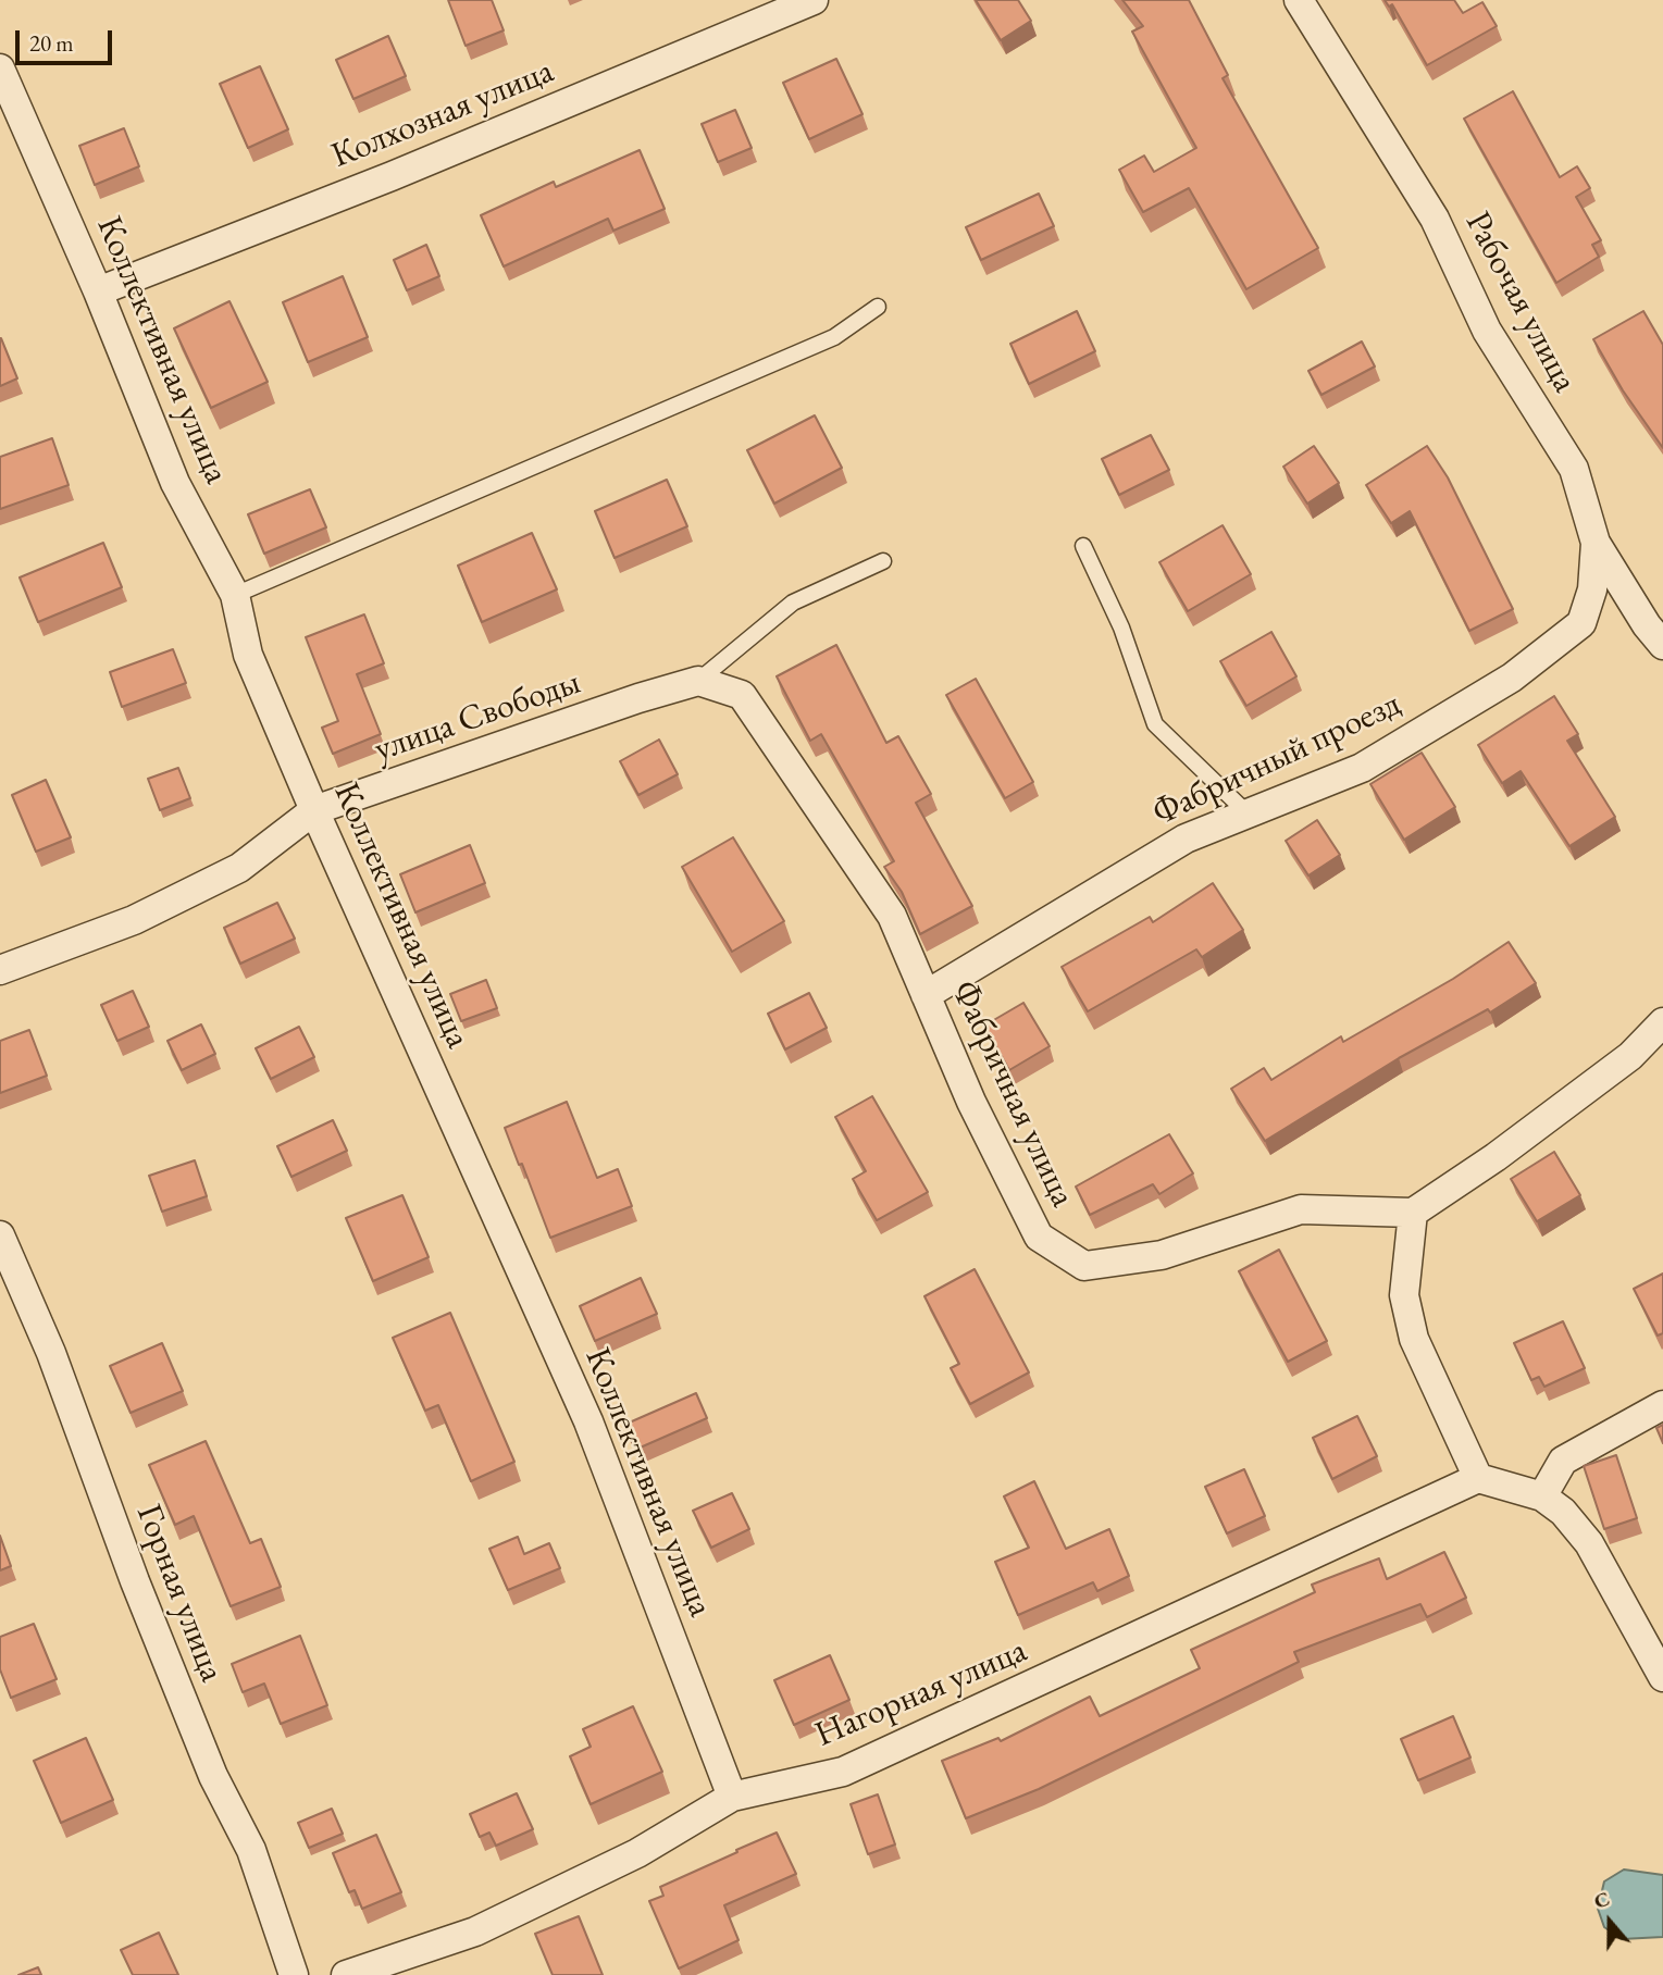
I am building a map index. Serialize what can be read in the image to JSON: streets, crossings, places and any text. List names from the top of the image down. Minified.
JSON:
{"streets":{"street":["Колхозная улица","Рабочая улица","Коллективная улица","улица Свободы","Фабричный проезд","Фабричная улица","Горная улица","Нагорная улица"]},"crossings":[["Колхозная улица","Коллективная улица"],["Рабочая улица","Фабричный проезд"],["Коллективная улица","улица Свободы"],["Коллективная улица","Нагорная улица"],["улица Свободы","Фабричная улица"],["Фабричный проезд","Фабричная улица"]],"scale_bar":"20 m","north":"top"}
